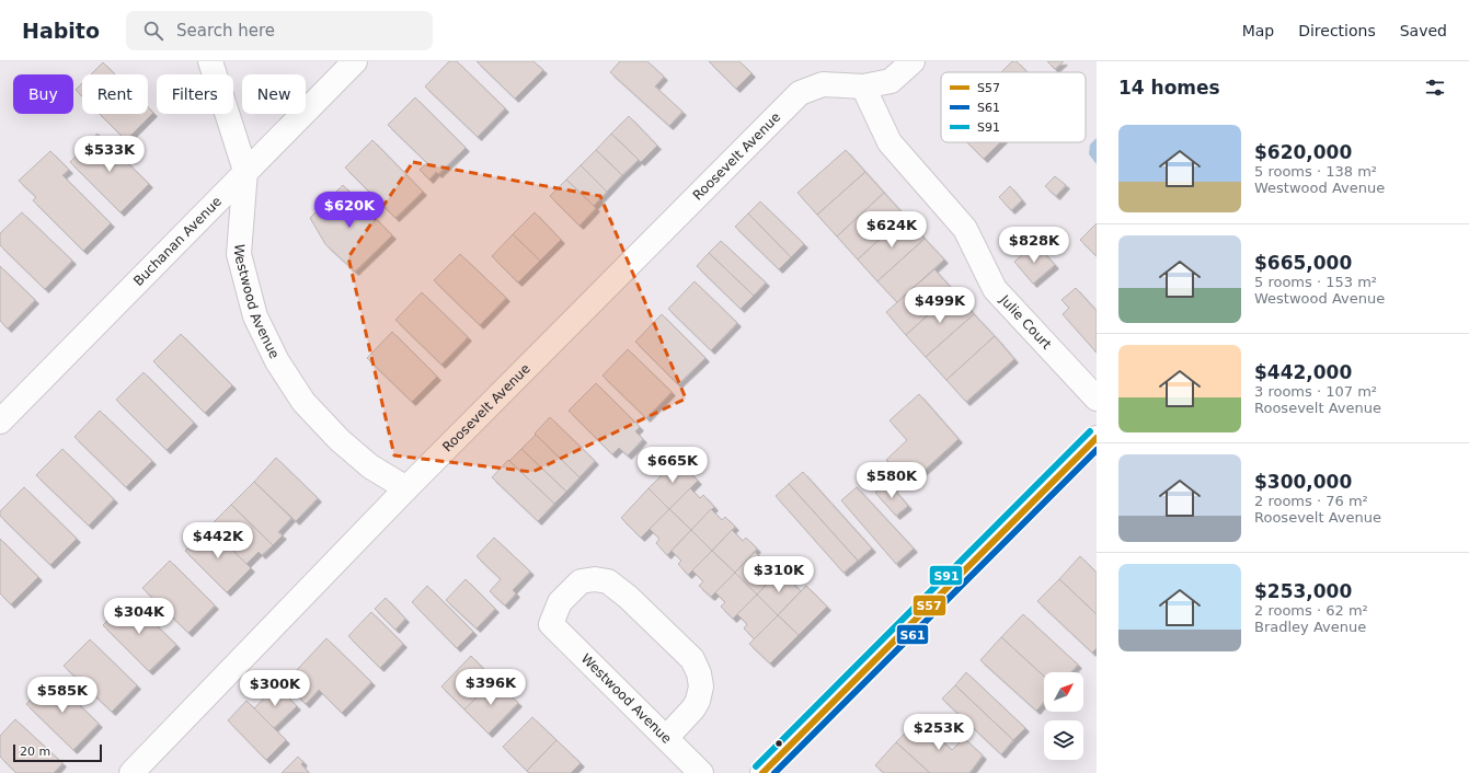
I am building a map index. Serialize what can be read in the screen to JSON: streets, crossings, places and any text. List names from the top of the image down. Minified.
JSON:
{"streets":{"street":["Roosevelt Avenue","Buchanan Avenue","Westwood Avenue","Julie Court"]},"crossings":[["Roosevelt Avenue","Westwood Avenue"],["Roosevelt Avenue","Julie Court"],["Buchanan Avenue","Westwood Avenue"]],"lines":["transit line S91","transit line S57","transit line S61"],"legend":["S57","S61","S91"],"scale_bar":"20 m","north":"top right","page":{"header":"Habito","search":"Search here","nav":["Map","Directions","Saved"],"heading":"14 homes","chip":["Buy","Rent","Filters","New"],"list":[{"name":"$620,000","note":"5 rooms · 138 m² · Westwood Avenue"},{"name":"$665,000","note":"5 rooms · 153 m² · Westwood Avenue"},{"name":"$442,000","note":"3 rooms · 107 m² · Roosevelt Avenue"},{"name":"$300,000","note":"2 rooms · 76 m² · Roosevelt Avenue"},{"name":"$253,000","note":"2 rooms · 62 m² · Bradley Avenue"}],"price":["$533K","$620K","$624K","$828K","$499K","$665K","$580K","$442K","$310K","$304K","$396K","$300K","$585K","$253K"],"scale":"20 m"}}
